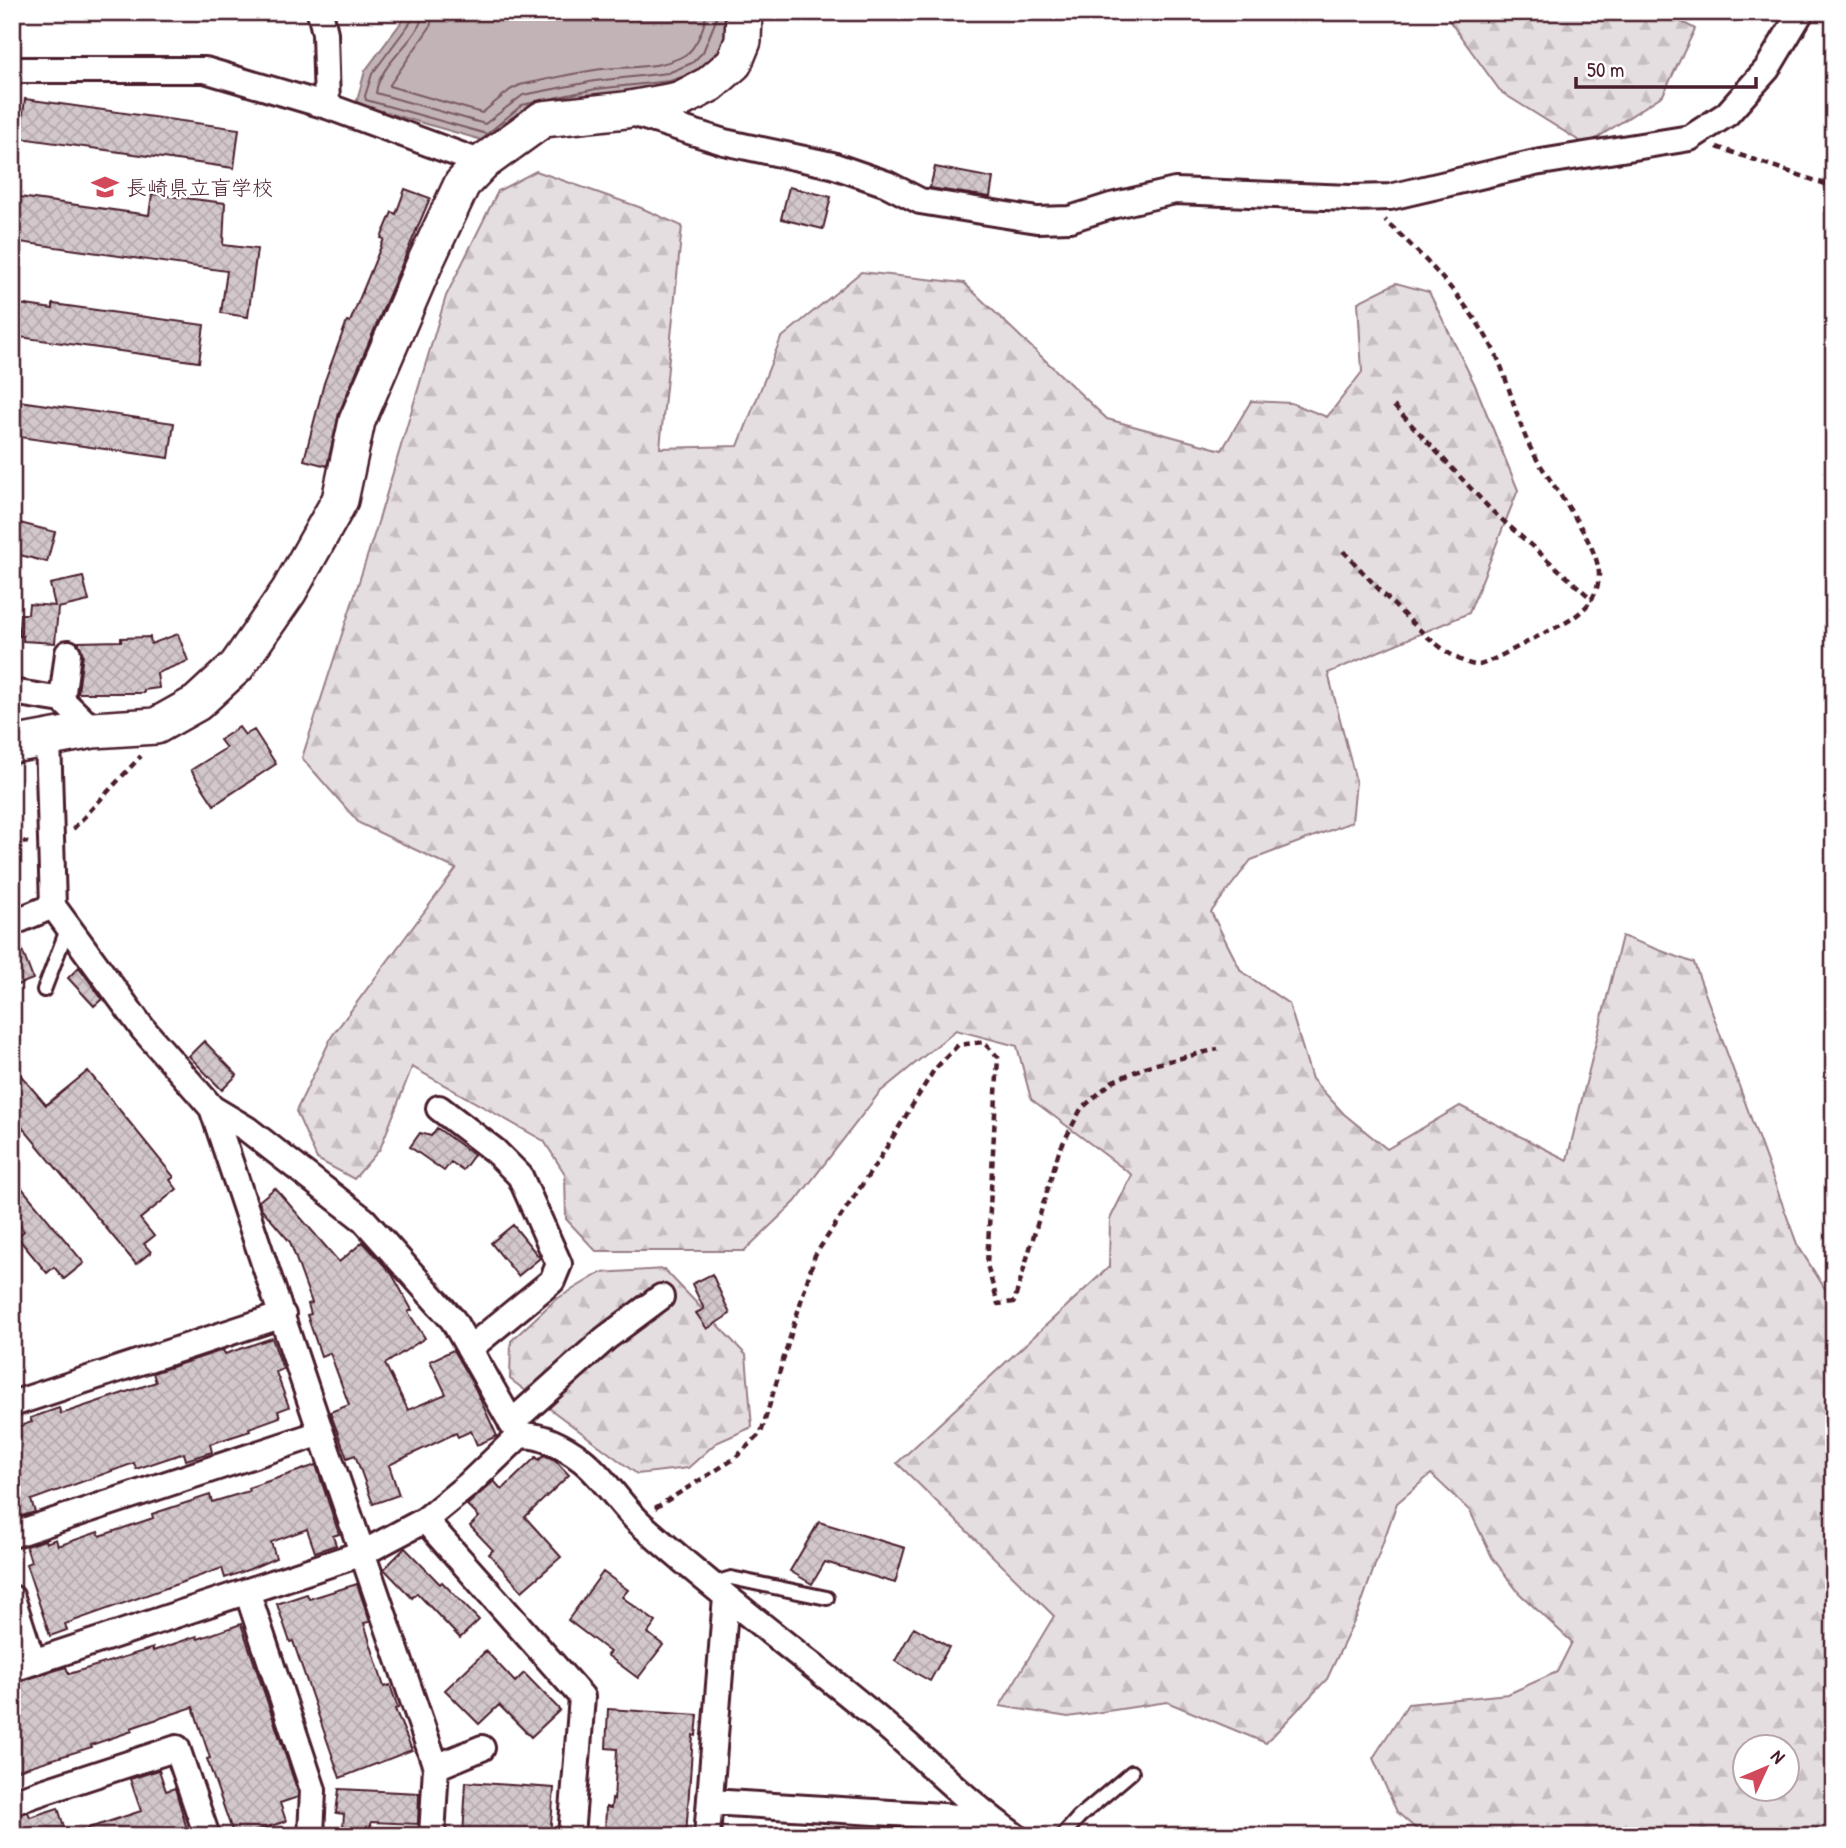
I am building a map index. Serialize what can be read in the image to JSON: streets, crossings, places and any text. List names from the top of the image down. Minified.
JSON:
{"places":{"school or university":["長崎県立盲学校"]},"scale_bar":"50 m","north":"top right"}
